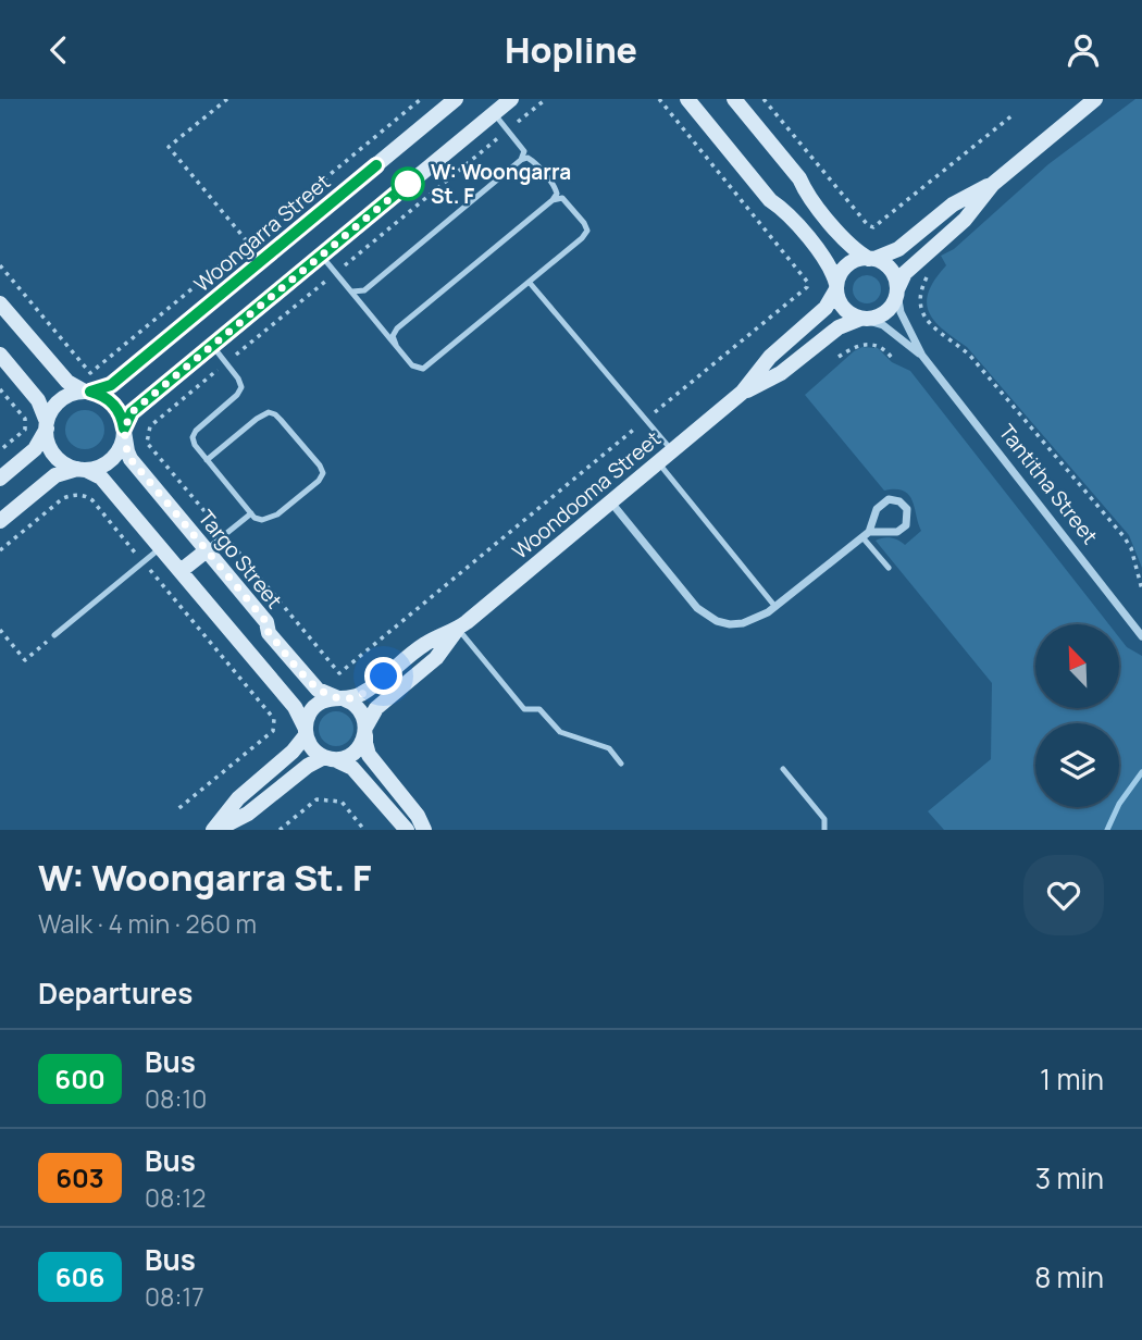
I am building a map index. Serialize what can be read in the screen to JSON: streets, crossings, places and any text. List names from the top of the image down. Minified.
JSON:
{"streets":{"street":["Woongarra Street","Tantitha Street","Woondooma Street","Targo Street"]},"crossings":[["Woongarra Street","Targo Street"],["Tantitha Street","Woondooma Street"],["Woondooma Street","Targo Street"]],"places":["W: Woongarra St. F"],"lines":["bus line 600"],"north":"top left","page":{"header":"Hopline","heading":[["W: Woongarra St. F","Walk · 4 min · 260 m"],"Departures"],"list":[{"mark":"600","name":"Bus","note":"08:10","value":"1 min"},{"mark":"603","name":"Bus","note":"08:12","value":"3 min"},{"mark":"606","name":"Bus","note":"08:17","value":"8 min"}]}}
